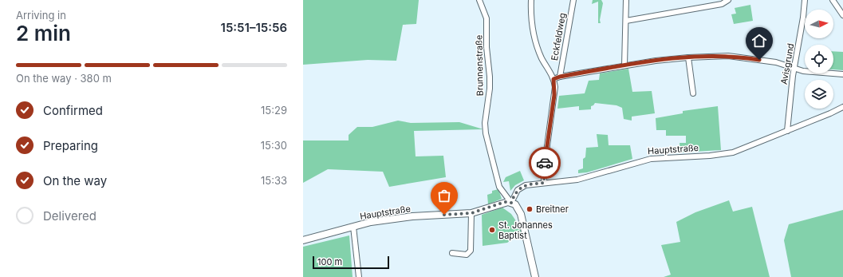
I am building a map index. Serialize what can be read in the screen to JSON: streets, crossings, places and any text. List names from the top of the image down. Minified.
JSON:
{"streets":{"street":["Eckfeldweg","Avisgrund","Brunnenstraße","Hauptstraße"]},"crossings":[["Avisgrund","Hauptstraße"],["Brunnenstraße","Hauptstraße"]],"places":["Breitner","St. Johannes Baptist"],"scale_bar":"100 m","north":"right","page":{"heading":["2 min","Arriving in","15:51–15:56"],"bar":"On the way · 380 m","list":[["Confirmed","15:29"],["Preparing","15:30"],["On the way","15:33"],"Delivered"],"scale":"100 m"}}
